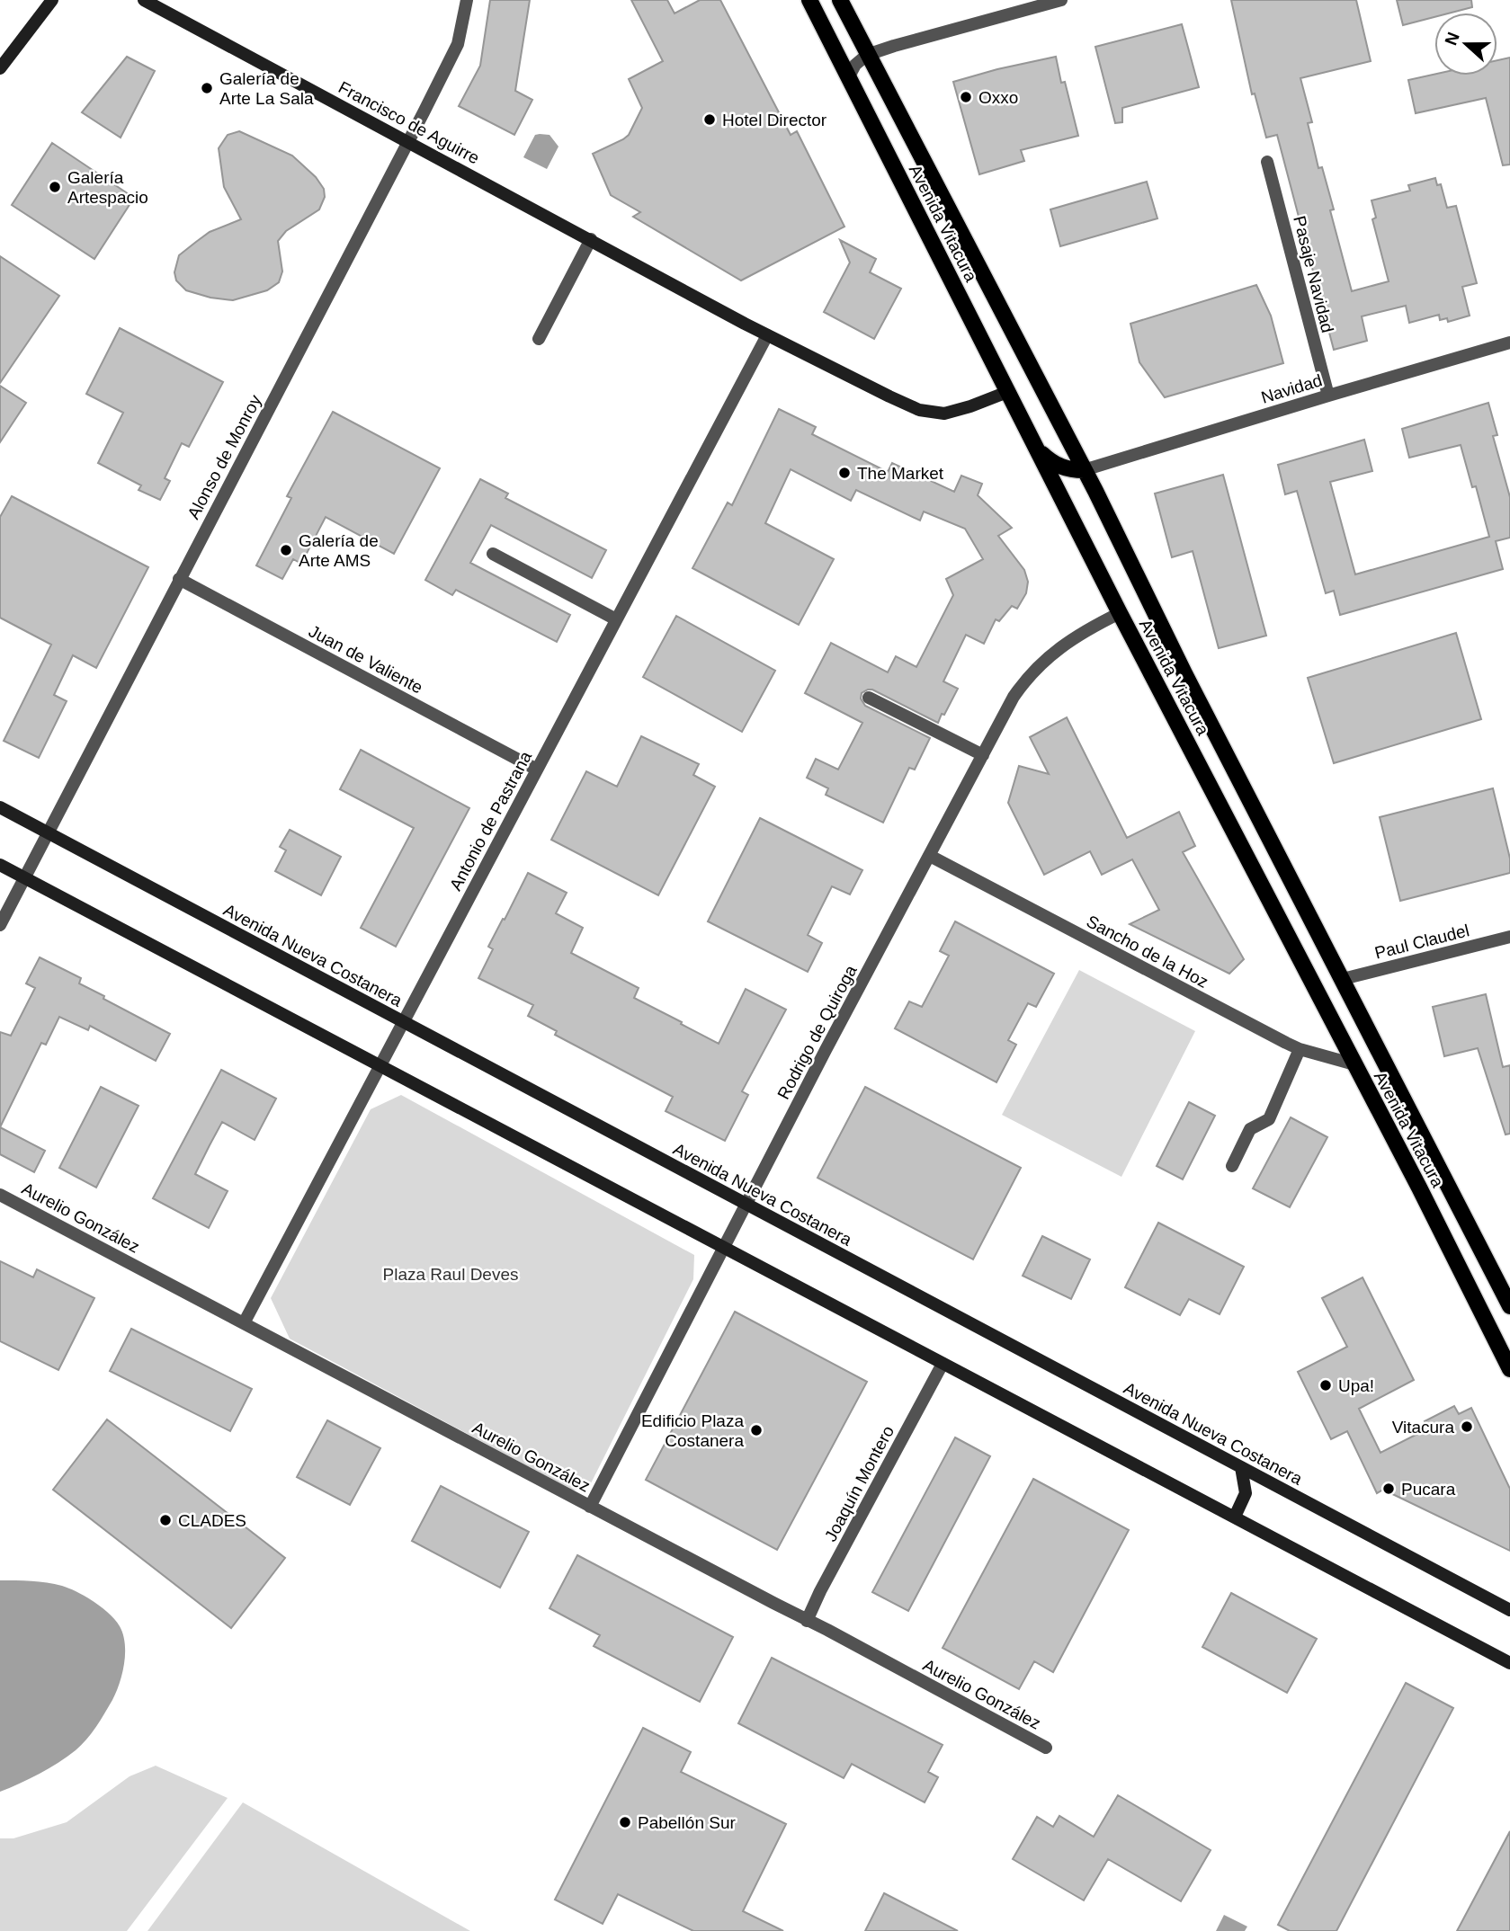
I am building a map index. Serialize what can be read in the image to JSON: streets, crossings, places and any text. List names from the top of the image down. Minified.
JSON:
{"streets":{"main road":["Francisco de Aguirre","Avenida Vitacura","Avenida Nueva Costanera"],"street":["Pasaje Navidad","Navidad","Alonso de Monroy","Juan de Valiente","Antonio de Pastrana","Paul Claudel","Sancho de la Hoz","Rodrigo de Quiroga","Aurelio González","Joaquín Montero"]},"crossings":[["Francisco de Aguirre","Avenida Vitacura"],["Francisco de Aguirre","Alonso de Monroy"],["Francisco de Aguirre","Antonio de Pastrana"],["Avenida Vitacura","Navidad"],["Avenida Vitacura","Paul Claudel"],["Avenida Vitacura","Sancho de la Hoz"],["Avenida Vitacura","Rodrigo de Quiroga"],["Pasaje Navidad","Navidad"],["Alonso de Monroy","Juan de Valiente"],["Alonso de Monroy","Avenida Nueva Costanera"],["Juan de Valiente","Antonio de Pastrana"],["Antonio de Pastrana","Avenida Nueva Costanera"],["Antonio de Pastrana","Aurelio González"],["Sancho de la Hoz","Rodrigo de Quiroga"],["Avenida Nueva Costanera","Rodrigo de Quiroga"],["Rodrigo de Quiroga","Aurelio González"],["Aurelio González","Joaquín Montero"]],"parks":["Plaza Raul Deves"],"places":["Galería de Arte La Sala","Oxxo","Hotel Director","Galería Artespacio","The Market","Galería de Arte AMS","Upa!","Vitacura","Edificio Plaza Costanera","Pucara","CLADES","Pabellón Sur"],"north":"left"}
